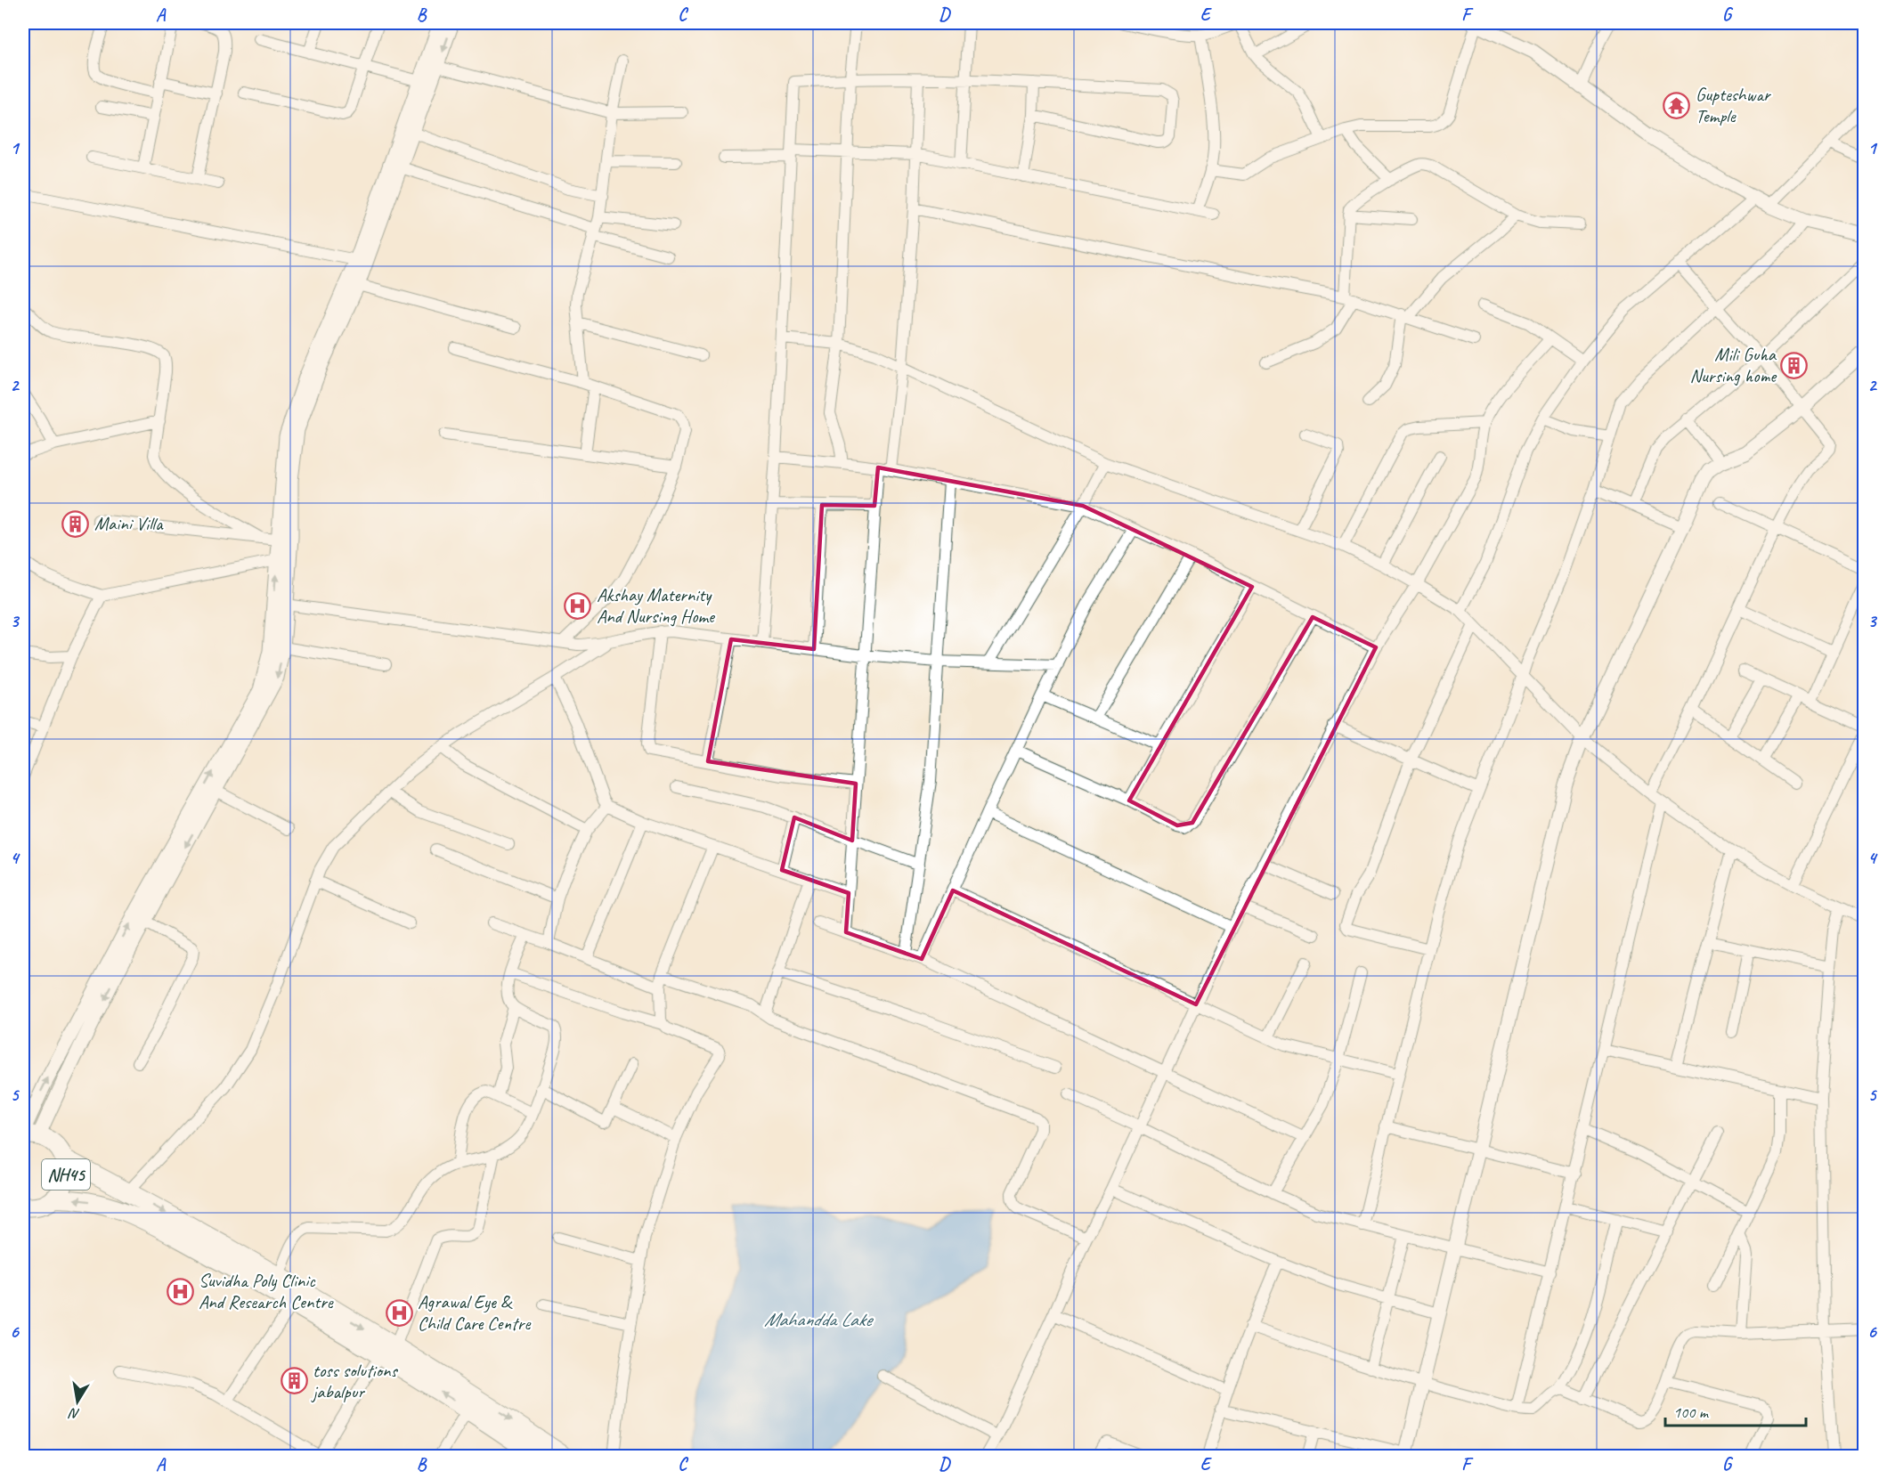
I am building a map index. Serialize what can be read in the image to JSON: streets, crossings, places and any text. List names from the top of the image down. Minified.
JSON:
{"streets":{"highway":["NH45"]},"water":["Mahandda Lake"],"places":{"temple":["Gupteshwar Temple"],"building":["Mili Guha Nursing home","Maini Villa","toss solutions jabalpur"],"hospital":["Akshay Maternity And Nursing Home","Suvidha Poly Clinic And Research Centre","Agrawal Eye & Child Care Centre"]},"scale_bar":"100 m","north":"bottom","grid":{"columns":["A","B","C","D","E","F","G"],"rows":["1","2","3","4","5","6"]}}
